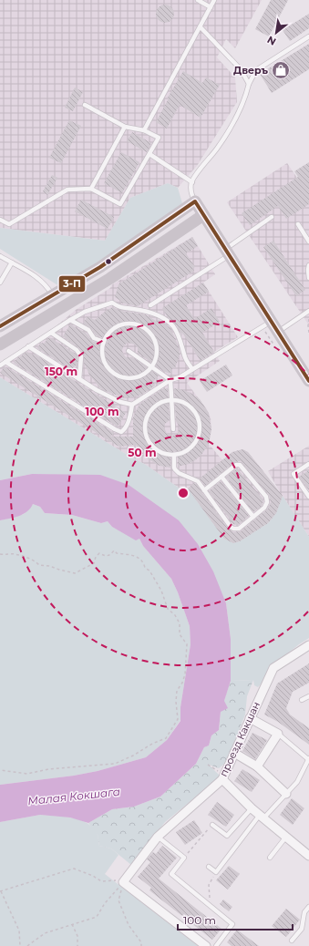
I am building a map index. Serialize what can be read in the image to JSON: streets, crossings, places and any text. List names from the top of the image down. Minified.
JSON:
{"streets":{"street":["проезд Какшан"]},"water":["Малая Кокшага"],"places":{"shop":["Дверъ"]},"lines":["transit line 3-П"],"scale_bar":"100 m","north":"bottom left","rings":["150 m","100 m","50 m"]}
